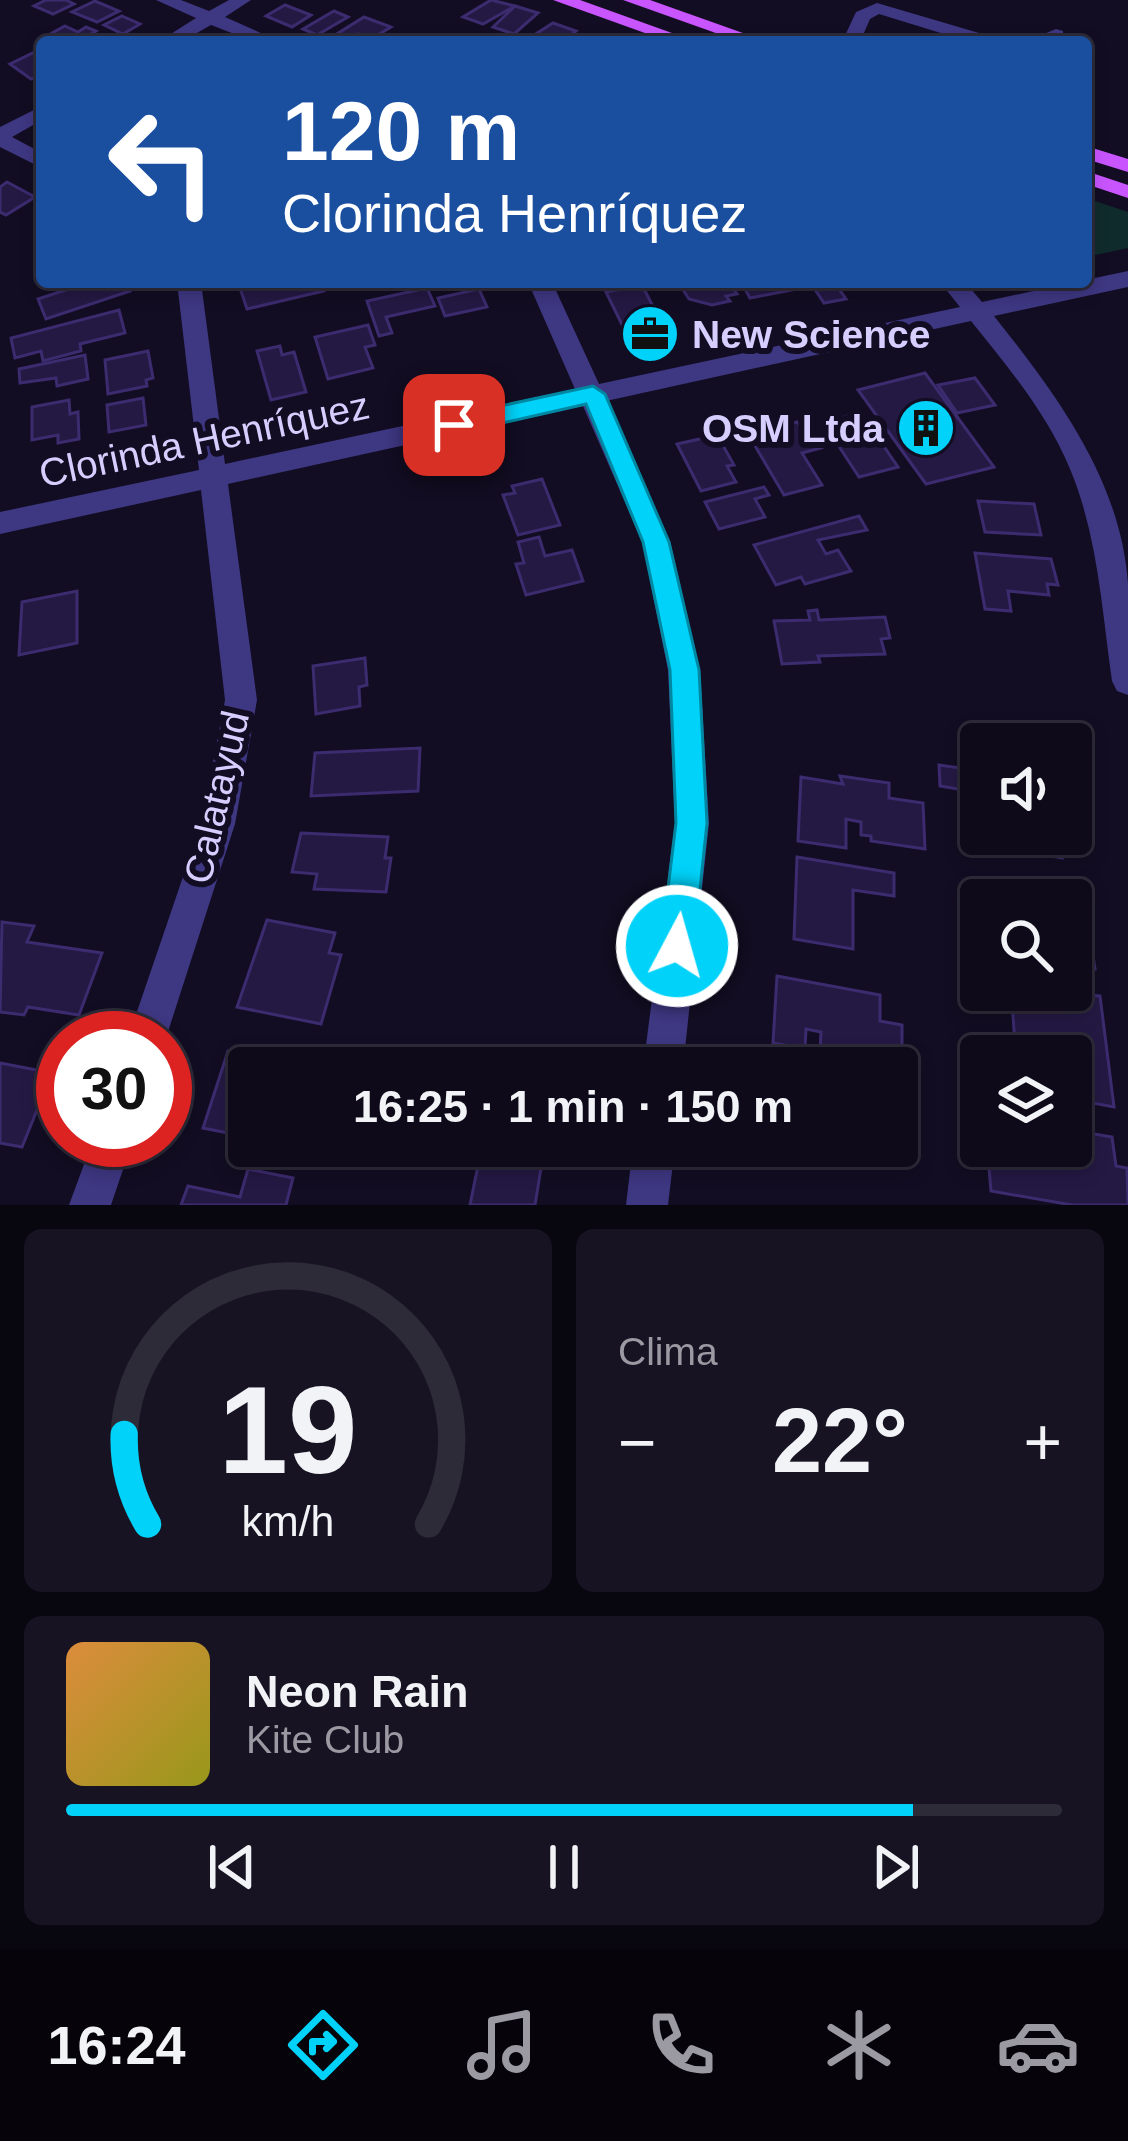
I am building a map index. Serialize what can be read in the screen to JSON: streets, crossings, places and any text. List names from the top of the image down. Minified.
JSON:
{"streets":{"street":["Clorinda Henríquez","Calatayud"]},"crossings":[["Clorinda Henríquez","Calatayud"]],"places":{"office":["New Science"],"building":["OSM Ltda"]},"page":{"turn":["120 m","Clorinda Henríquez"],"limit":"30","trip":"16:25 · 1 min · 150 m","tile":"Clima","heat":["−","22°","+"],"song":["Neon Rain","Kite Club"],"tabs":"16:24","gauge":["19","km/h"]}}
